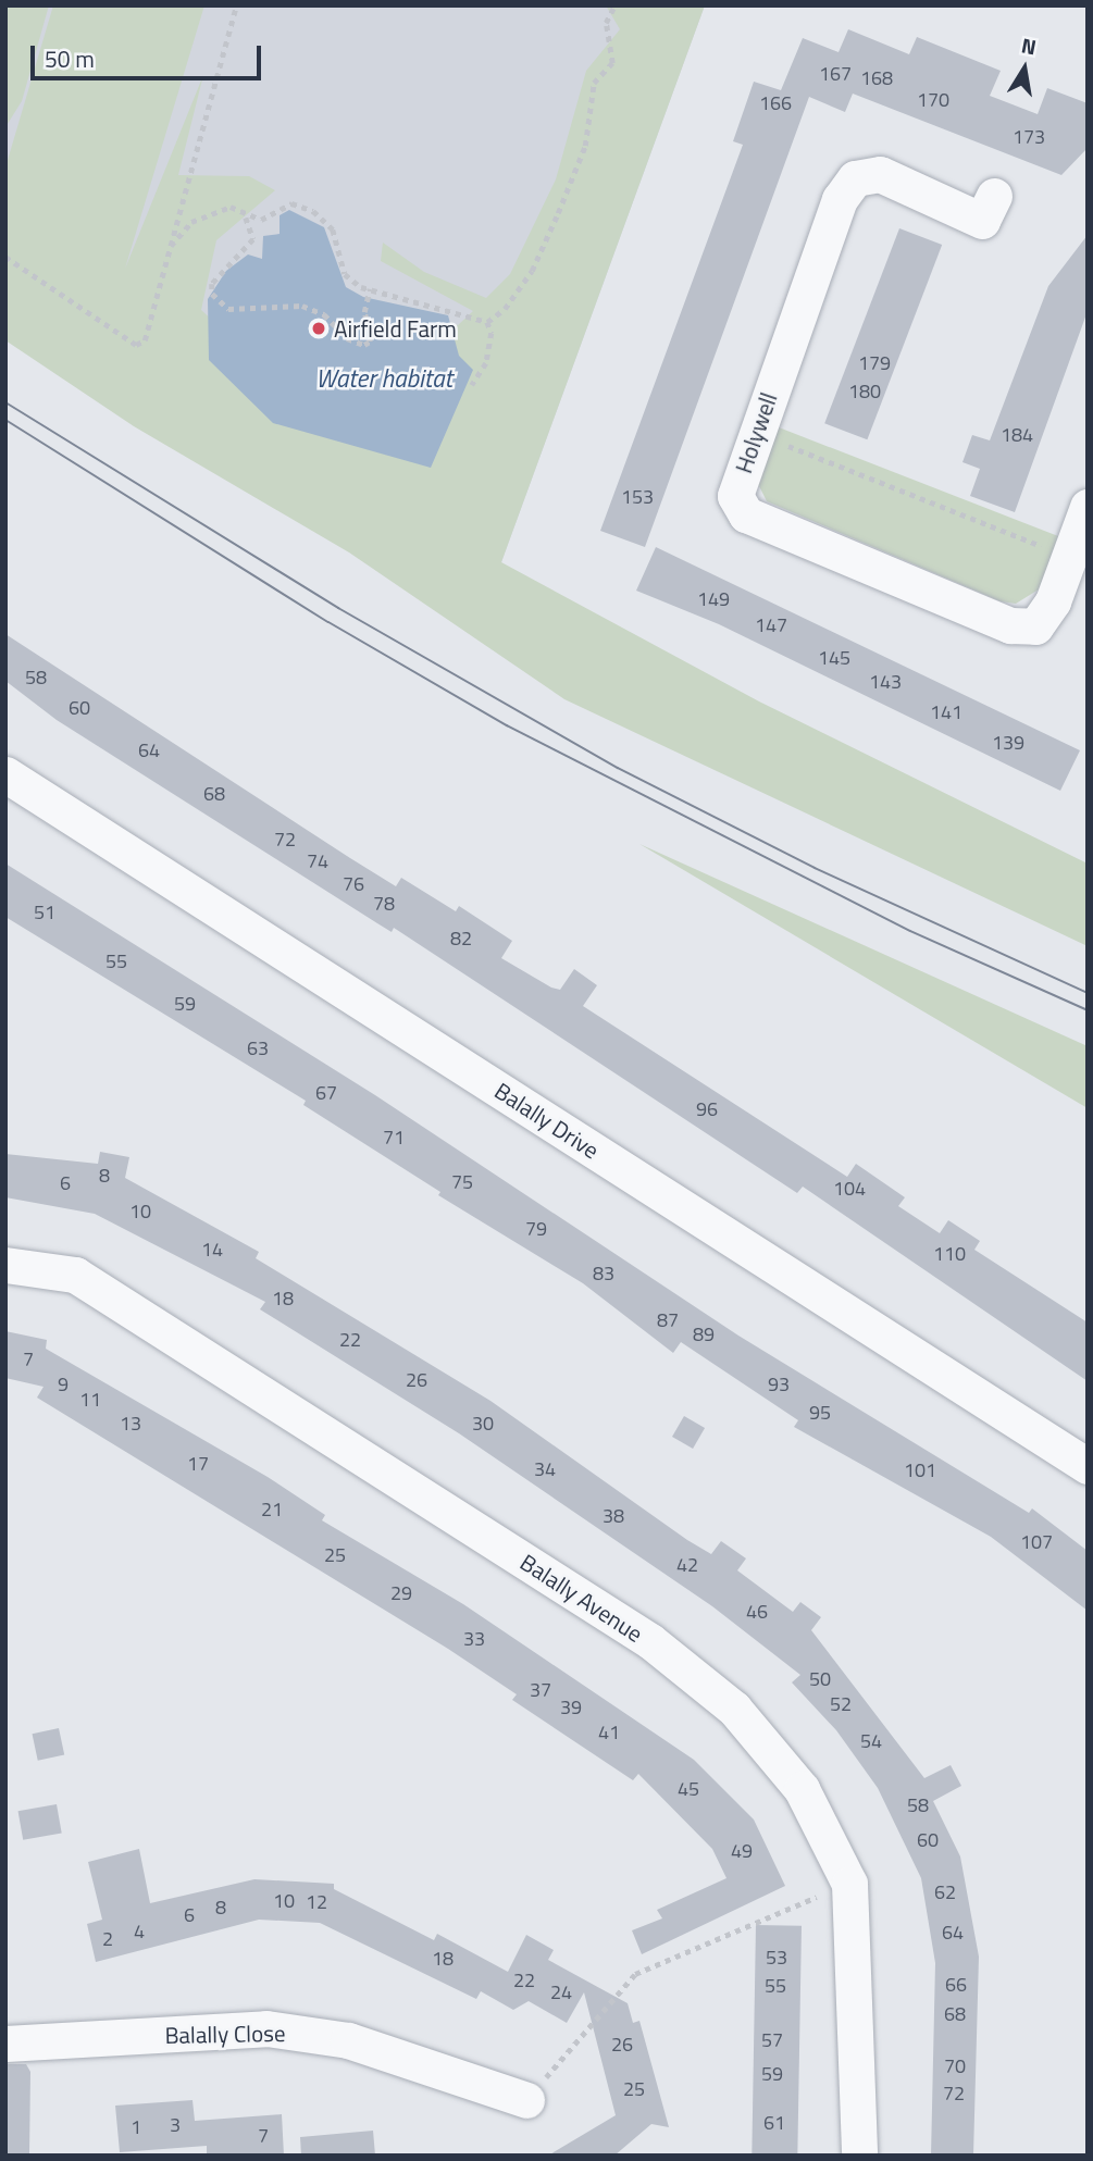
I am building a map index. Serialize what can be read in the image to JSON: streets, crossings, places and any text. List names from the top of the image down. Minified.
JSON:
{"streets":{"street":["Holywell","Balally Drive","Balally Avenue","Balally Close"]},"water":["Water habitat"],"places":["Airfield Farm"],"house_numbers":["167","168","170","166","173","179","180","184","153","149","147","145","58","143","60","141","139","64","68","72","74","76","78","51","82","55","59","63","67","96","71","8","75","6","104","10","79","14","110","83","18","87","89","22","7","26","9","93","11","95","13","30","17","34","101","21","38","107","25","42","29","46","33","50","37","52","39","41","54","45","58","60","49","62","10","12","8","6","4","64","2","53","18","22","66","55","24","68","57","26","70","59","25","72","61","3","1","7"],"scale_bar":"50 m","north":"top"}
